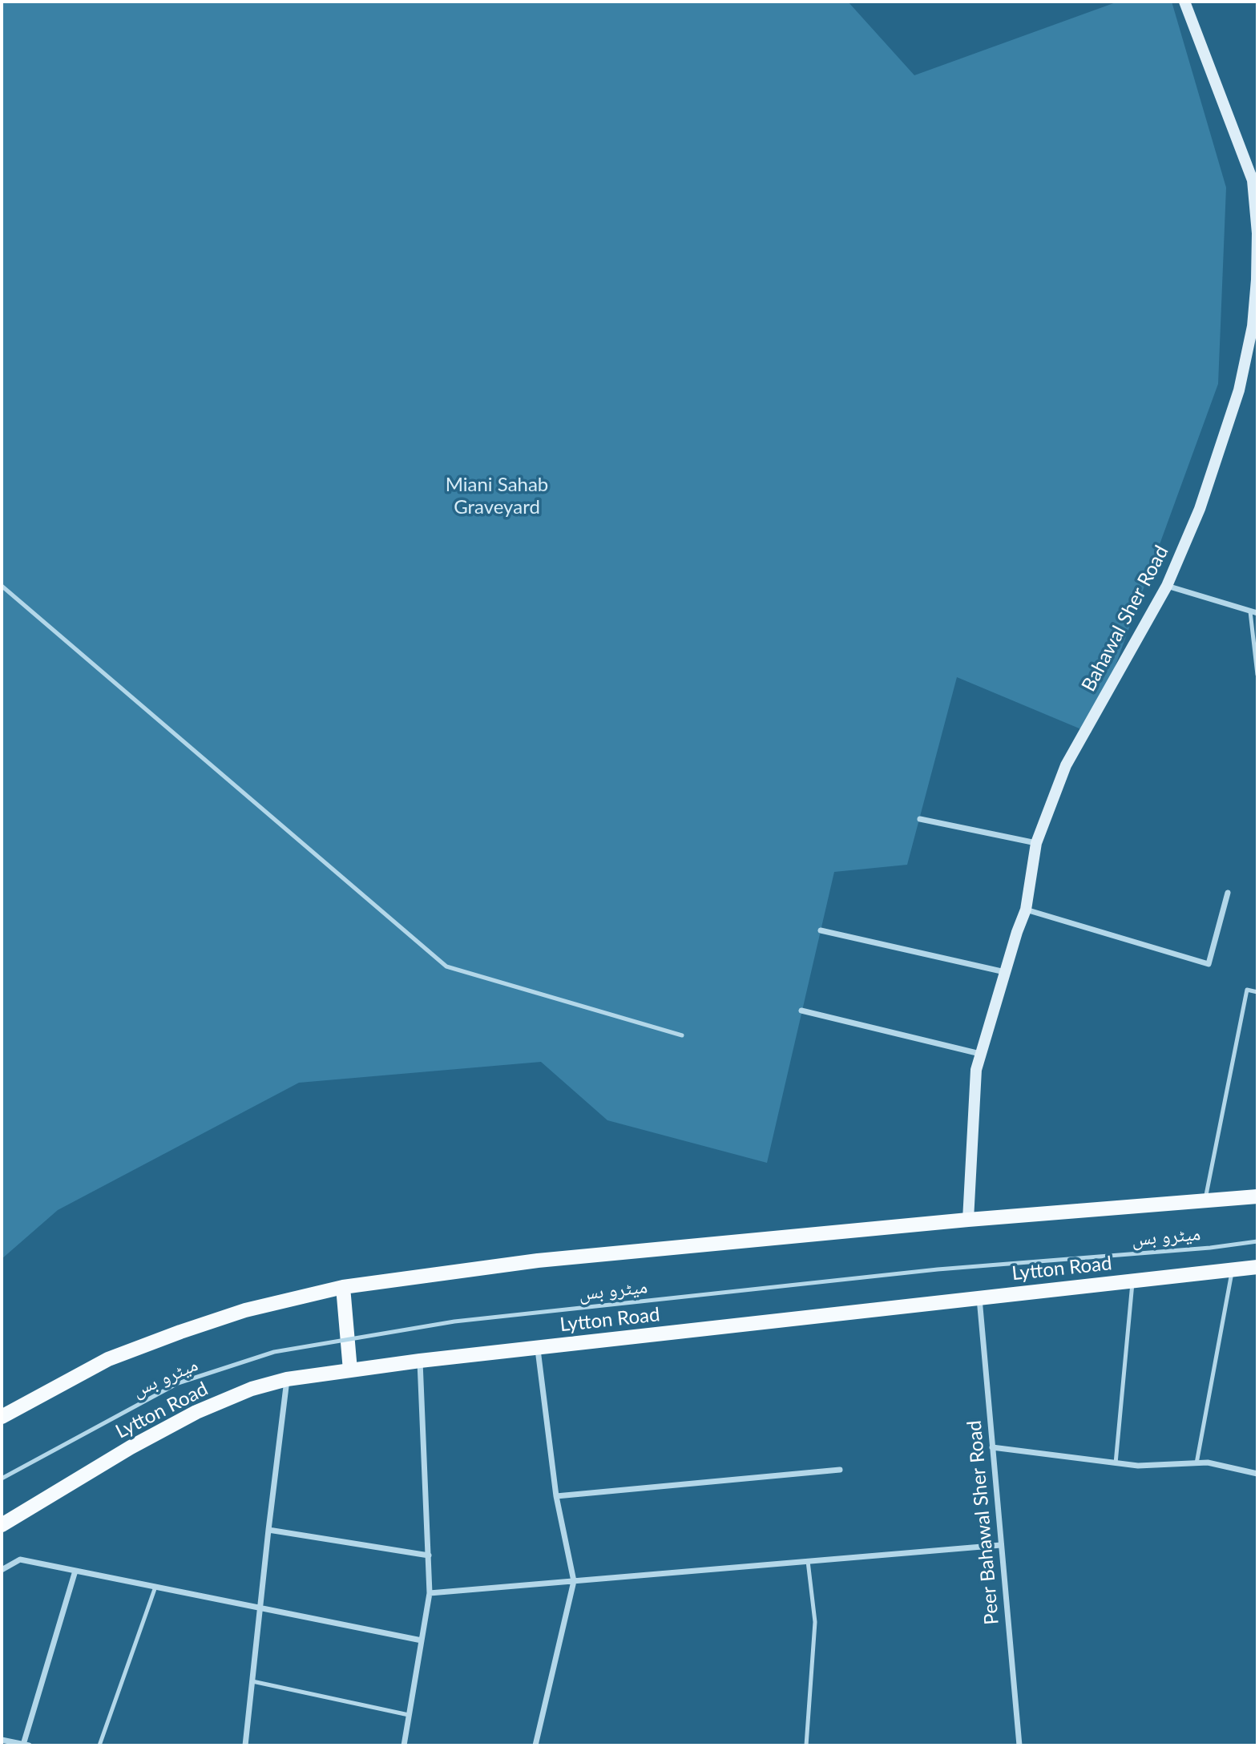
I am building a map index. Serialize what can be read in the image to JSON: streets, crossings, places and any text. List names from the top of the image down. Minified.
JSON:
{"streets":{"main road":["Lytton Road"],"street":["Bahawal Sher Road","Peer Bahawal Sher Road"],"lane":["میٹرو بس"]},"crossings":[["Lytton Road","Peer Bahawal Sher Road"]],"parks":["Miani Sahab Graveyard"]}
